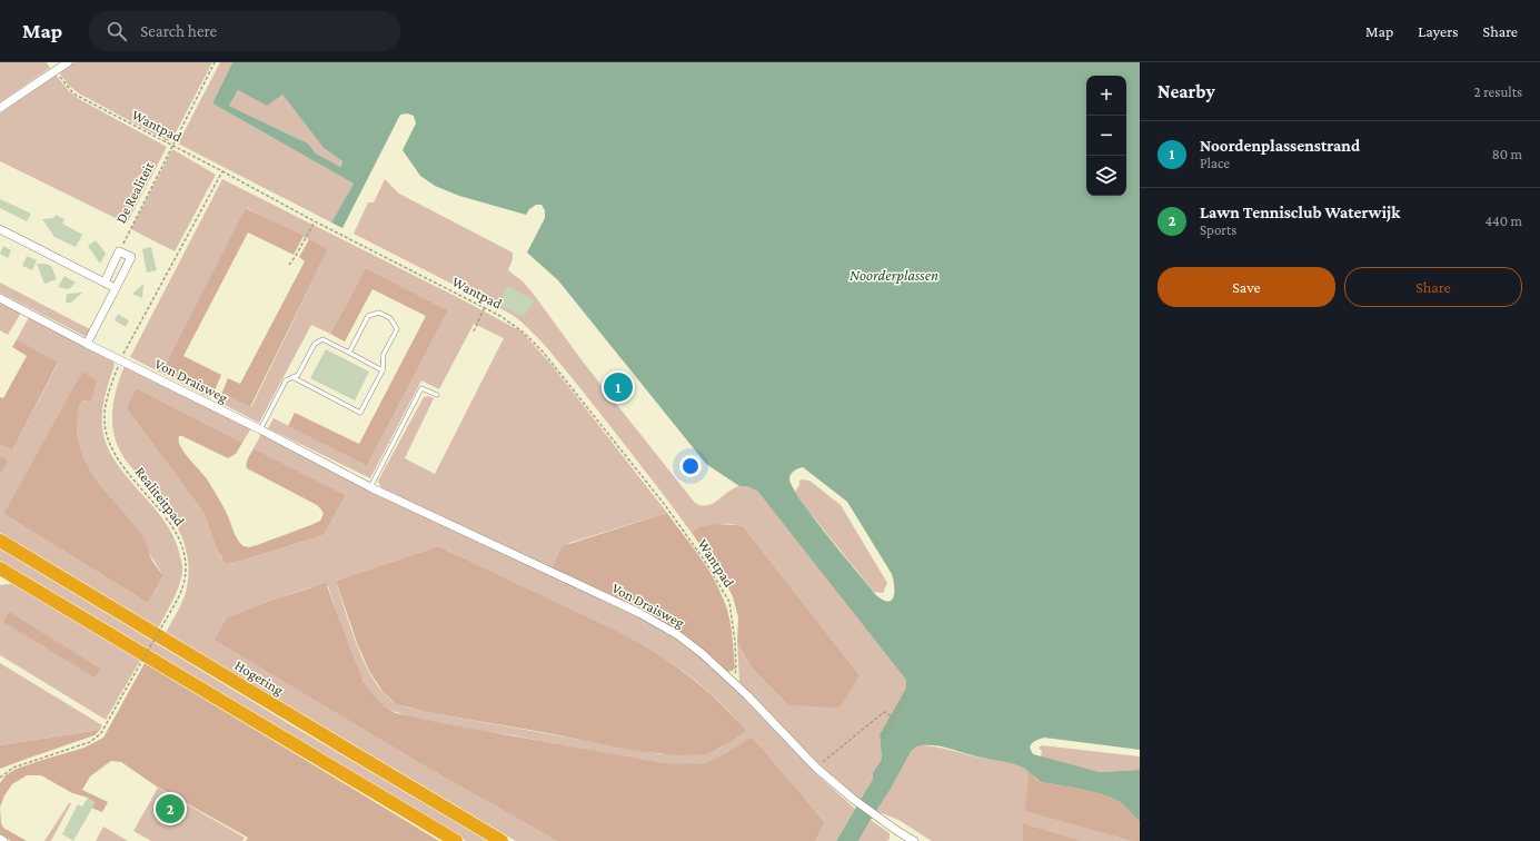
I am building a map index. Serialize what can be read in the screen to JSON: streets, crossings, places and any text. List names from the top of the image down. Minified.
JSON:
{"streets":{"highway":["Hogering"],"street":["Von Draisweg"],"path":["Wantpad","De Realiteit","Realiteitpad"]},"crossings":[["Wantpad","De Realiteit"],["Wantpad","Von Draisweg"],["Wantpad","Realiteitpad"],["Von Draisweg","Realiteitpad"]],"water":["Noorderplassen"],"page":{"header":"Map","search":"Search here","nav":["Map","Layers","Share"],"heading":["Nearby","2 results"],"map_buttons":["+","−"],"list":[{"mark":"1","name":"Noordenplassenstrand","note":"Place","value":"80 m"},{"mark":"2","name":"Lawn Tennisclub Waterwijk","note":"Sports","value":"440 m"}],"buttons":["Save","Share"],"pins":["1","2"]}}
